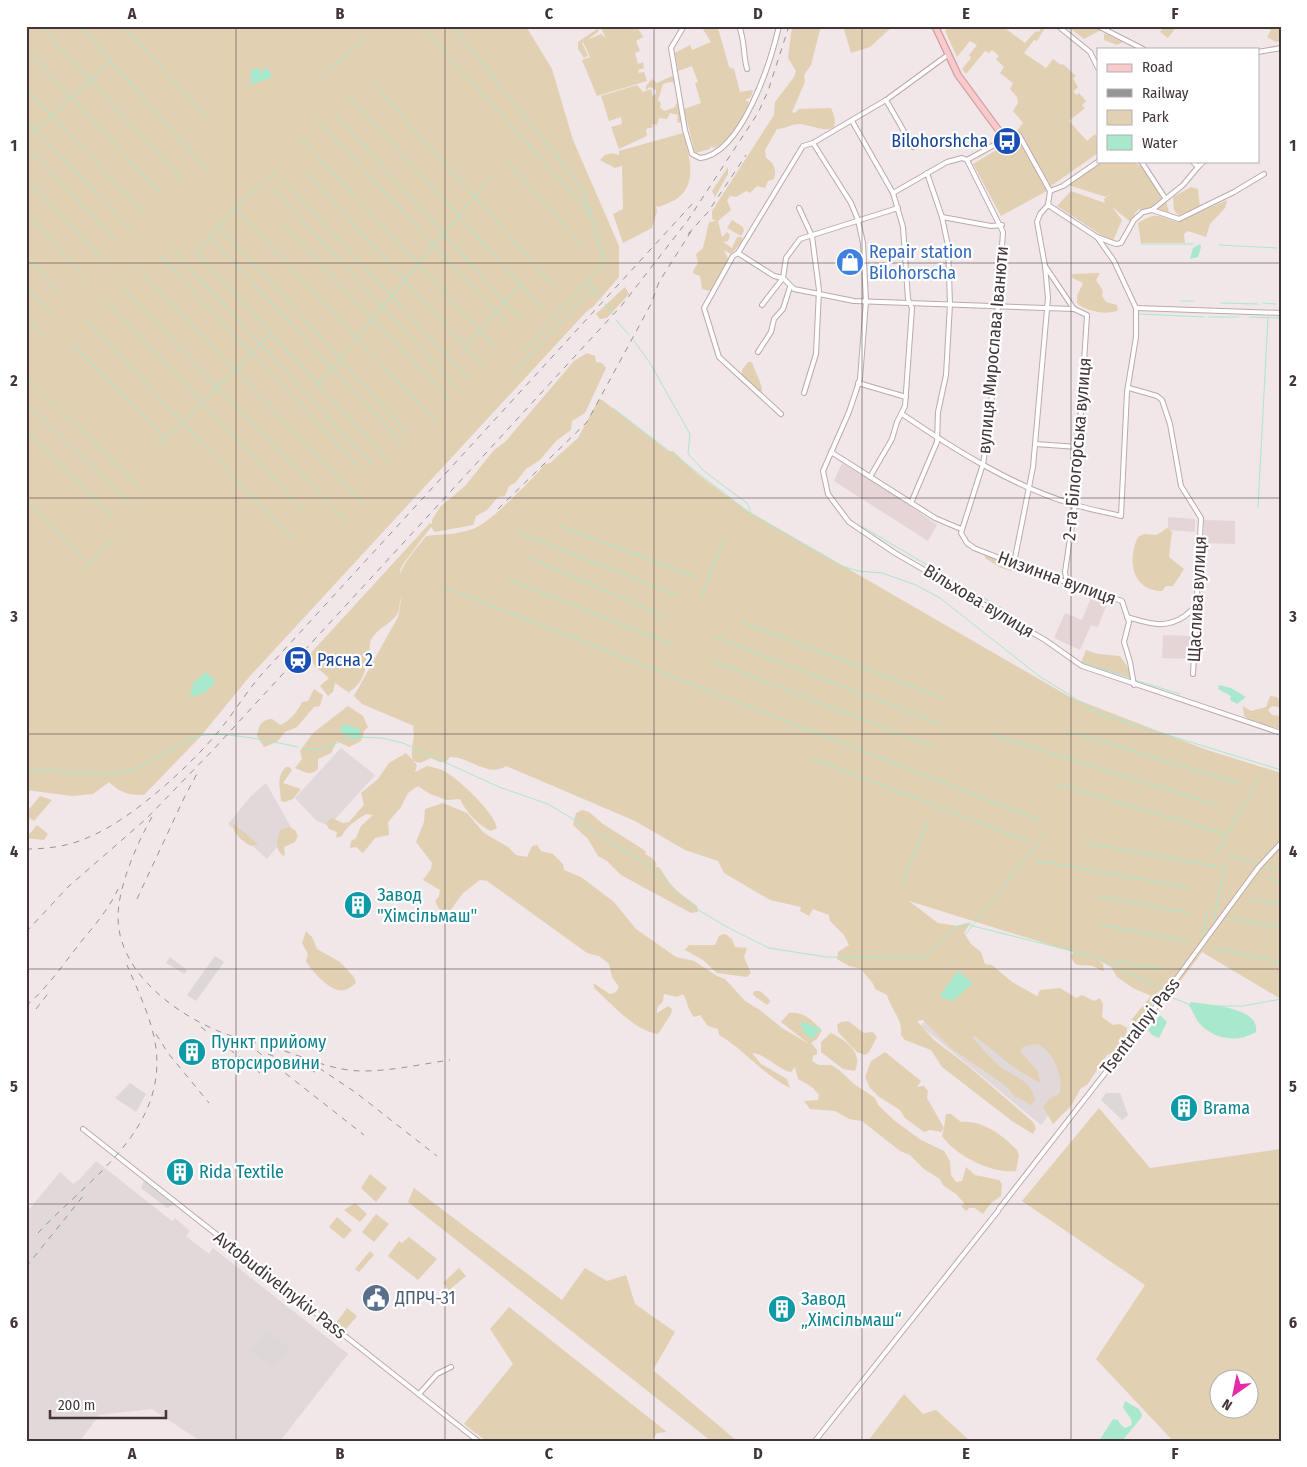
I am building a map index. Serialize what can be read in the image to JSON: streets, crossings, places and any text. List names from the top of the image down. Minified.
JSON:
{"streets":{"street":["вулиця Мирослава Іванюти","2-га Білогорська вулиця","Низинна вулиця","Щаслива вулиця","Вільхова вулиця","Tsentralnyi Pass","Avtobudivelnykiv Pass"]},"crossings":[["вулиця Мирослава Іванюти","Низинна вулиця"],["2-га Білогорська вулиця","Низинна вулиця"],["Низинна вулиця","Вільхова вулиця"]],"places":{"bus stop":["Bilohorshcha"],"shop":["Repair station Bilohorscha"],"station":["Рясна 2"],"building":["Завод \"Хімсільмаш\"","Пункт прийому вторсировини","Brama","Rida Textile","Завод „Хімсільмаш“"],"public building":["ДПРЧ-31"]},"legend":["Road","Railway","Park","Water"],"scale_bar":"200 m","north":"bottom left","grid":{"columns":["A","B","C","D","E","F"],"rows":["1","2","3","4","5","6"]}}
